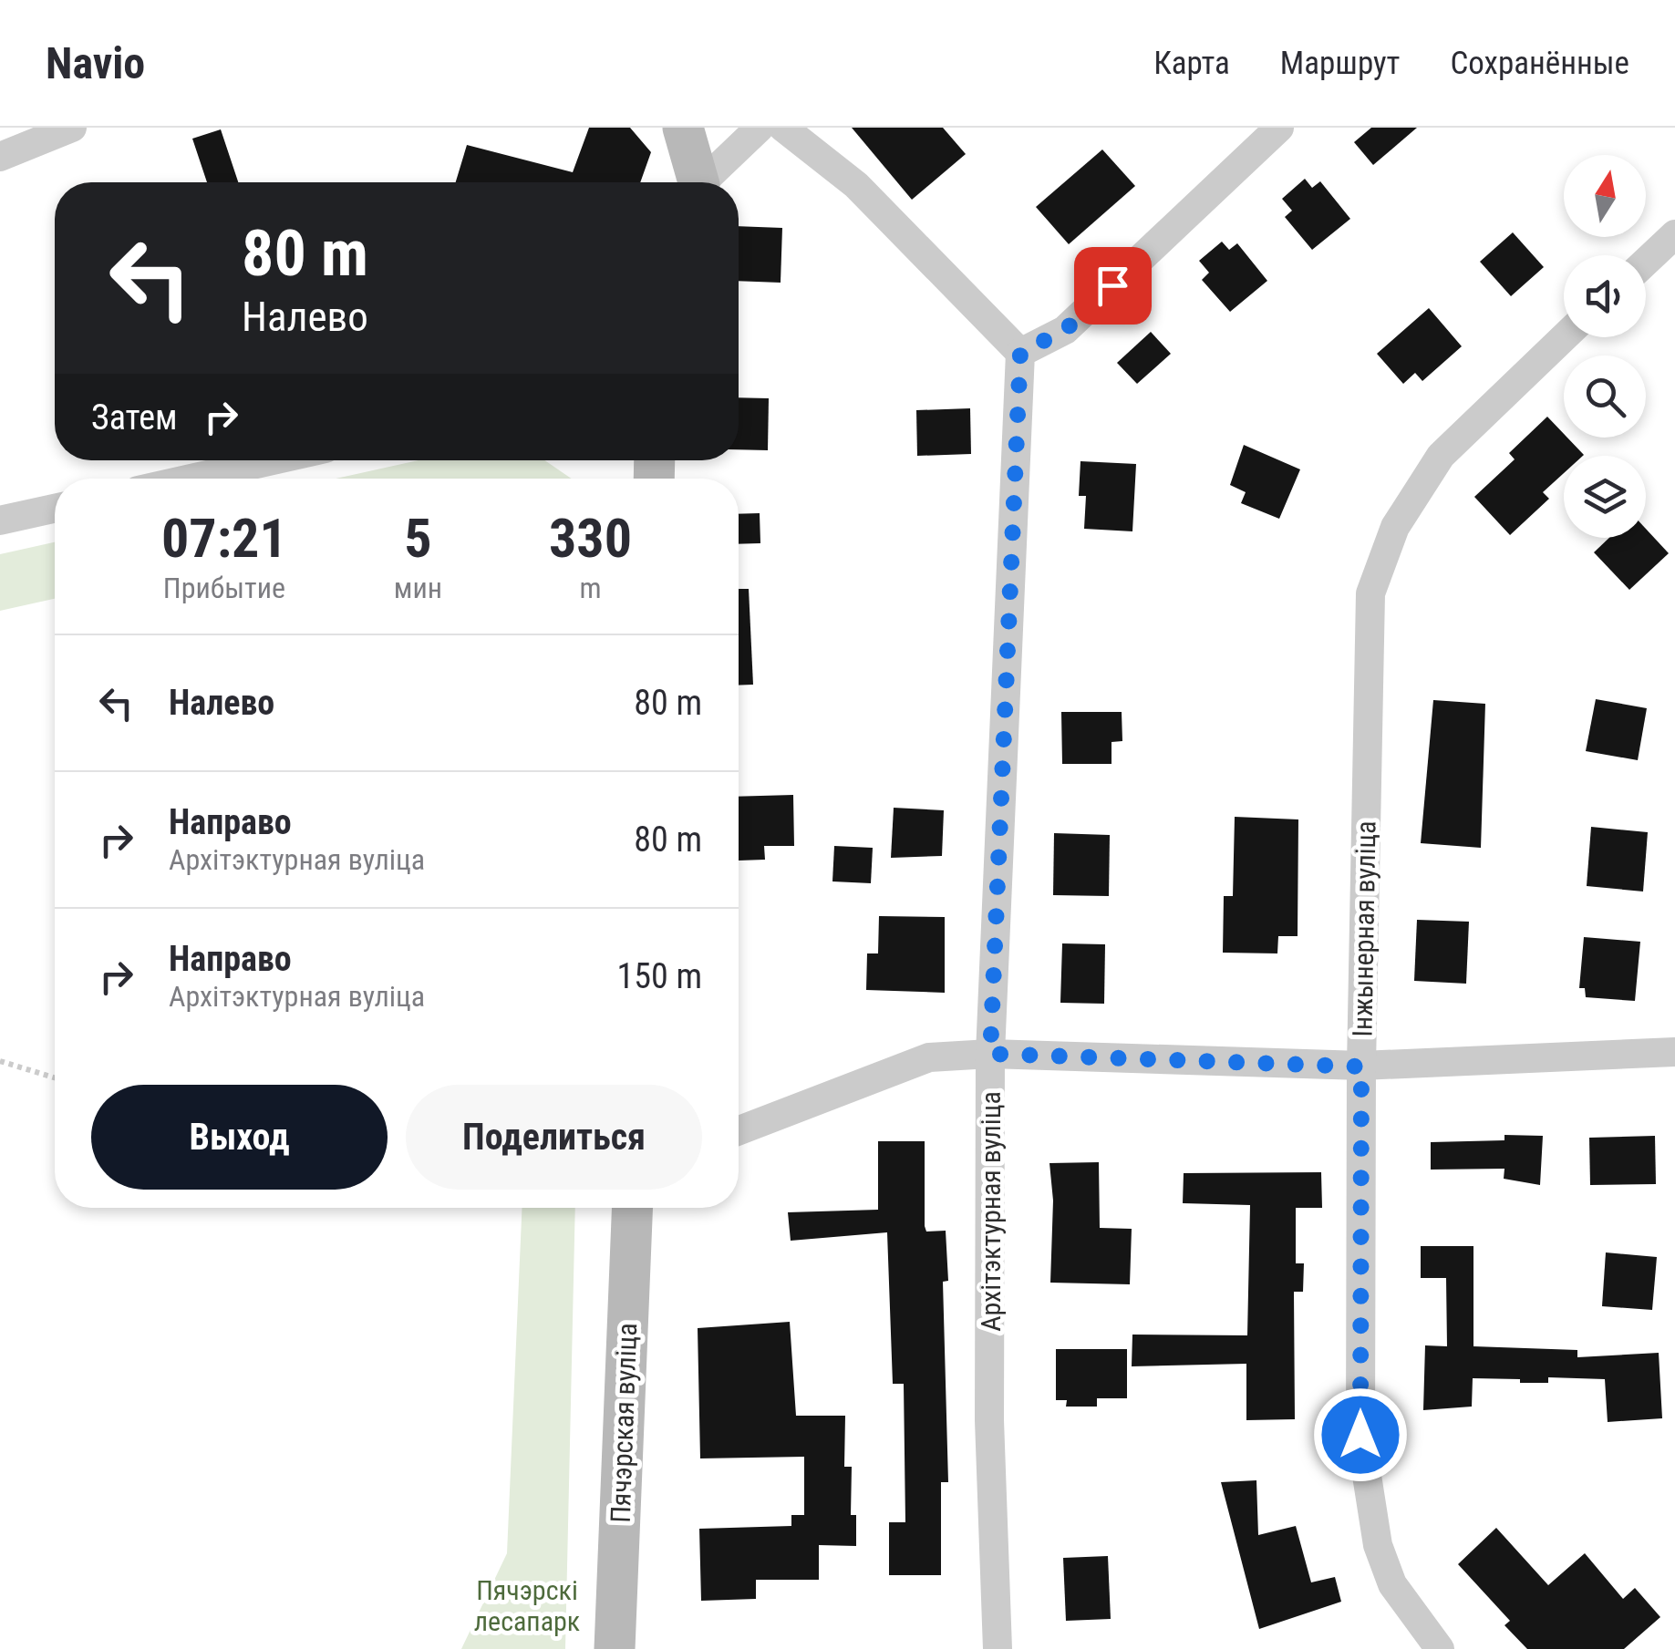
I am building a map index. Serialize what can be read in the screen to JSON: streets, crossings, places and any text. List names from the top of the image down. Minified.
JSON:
{"streets":{"street":["Інжынерная вуліца","Архітэктурная вуліца","Пячэрская вуліца"]},"parks":["Пячэрскі лесапарк"],"north":"top","page":{"header":"Navio","nav":["Карта","Маршрут","Сохранённые"],"turn":["80 m","Налево"],"then":"Затем","eta":["07:21","Прибытие","5","мин","330","m"],"list":[{"name":"Налево","value":"80 m"},{"name":"Направо","note":"Архітэктурная вуліца","value":"80 m"},{"name":"Направо","note":"Архітэктурная вуліца","value":"150 m"}],"buttons":["Выход","Поделиться"]}}
